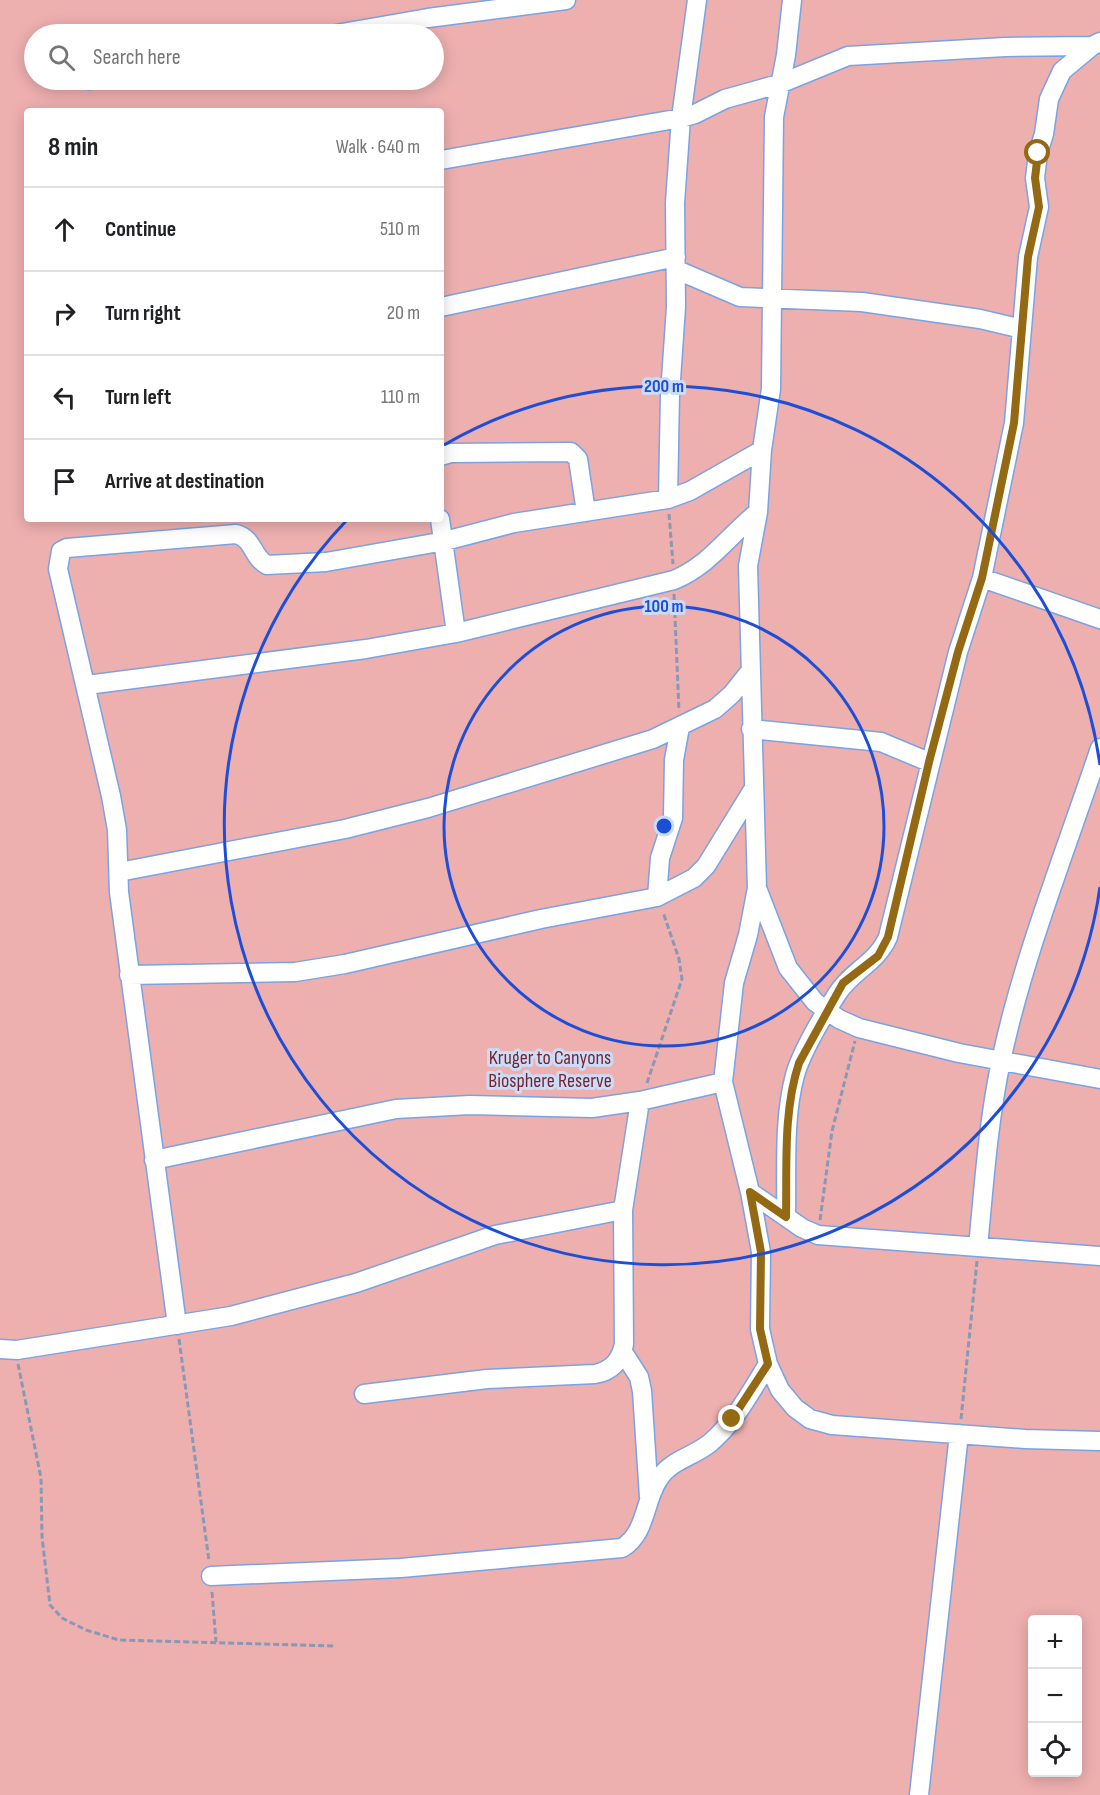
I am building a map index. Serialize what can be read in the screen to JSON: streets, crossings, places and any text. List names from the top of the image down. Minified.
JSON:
{"parks":["Kruger to Canyons Biosphere Reserve"],"page":{"search":"Search here","heading":["8 min","Walk · 640 m"],"list":[["Continue","510 m"],["Turn right","20 m"],["Turn left","110 m"],"Arrive at destination"],"map_buttons":["+","−"]},"rings":["200 m","100 m"]}
